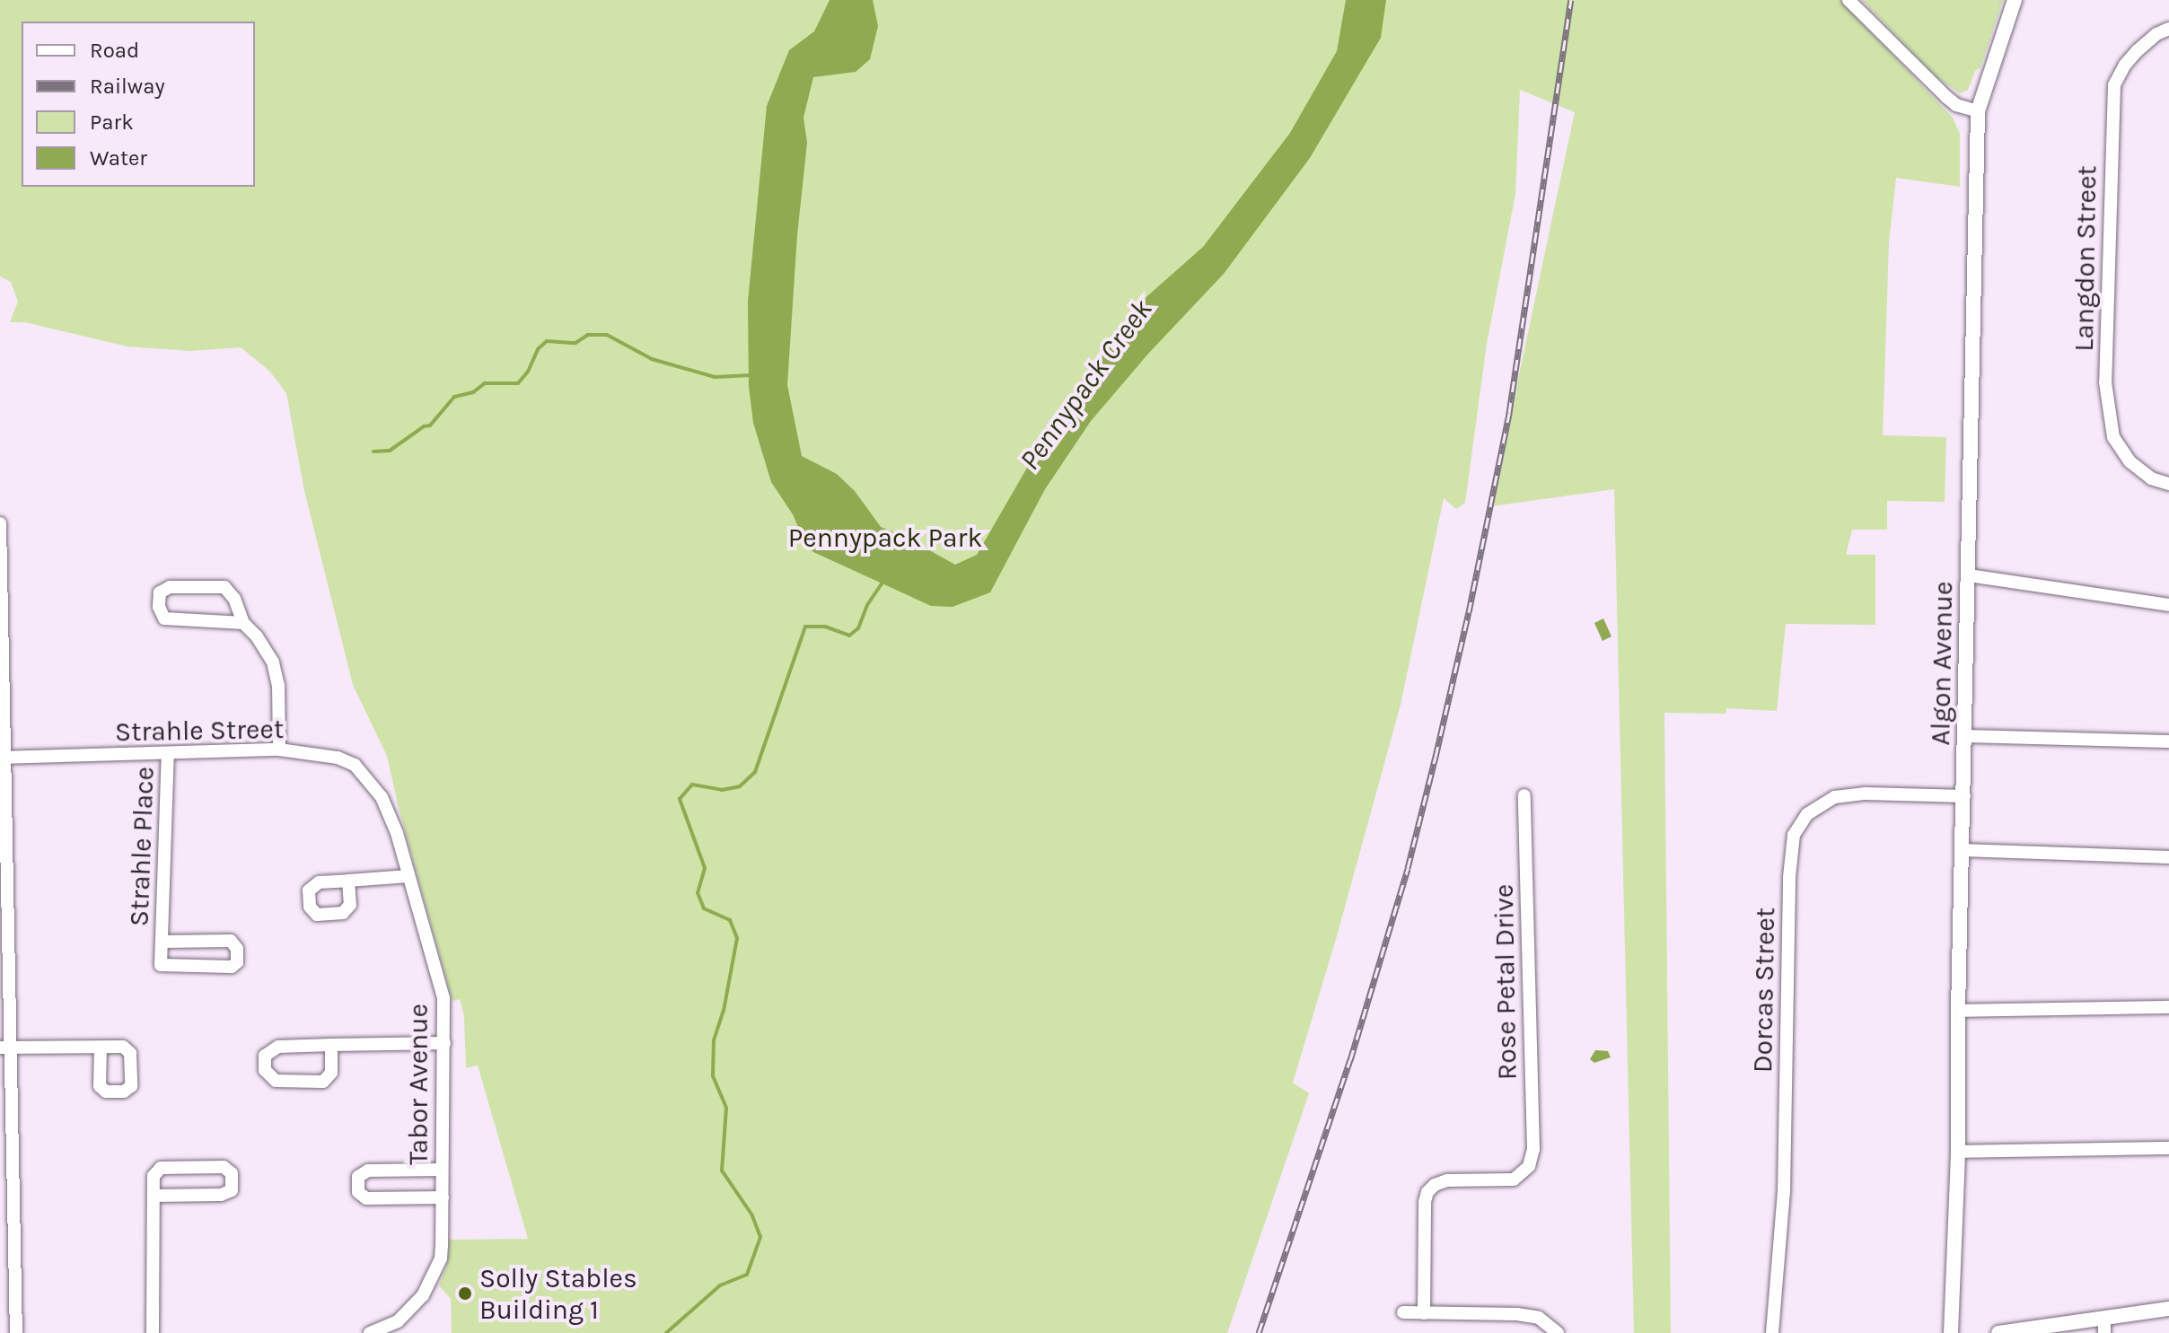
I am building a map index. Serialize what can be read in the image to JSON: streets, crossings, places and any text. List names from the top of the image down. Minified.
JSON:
{"streets":{"street":["Langdon Street","Algon Avenue","Strahle Street","Strahle Place","Rose Petal Drive","Dorcas Street","Tabor Avenue"]},"crossings":[["Algon Avenue","Dorcas Street"],["Strahle Street","Strahle Place"],["Strahle Street","Tabor Avenue"]],"water":["Pennypack Creek"],"parks":["Pennypack Park"],"places":["Solly Stables Building 1"],"legend":["Road","Railway","Park","Water"]}
